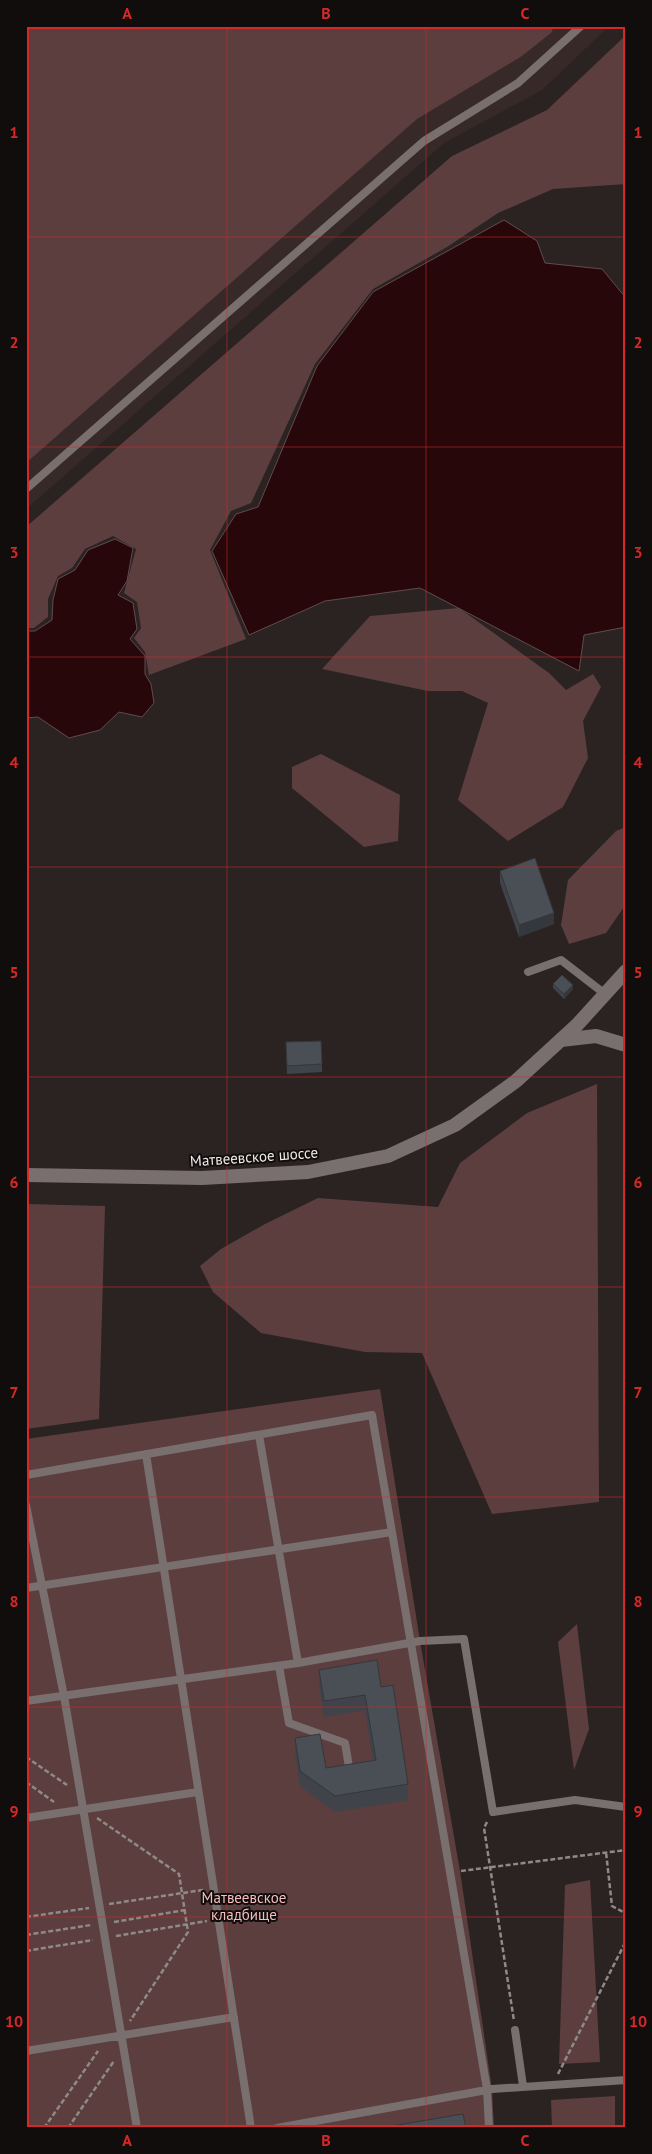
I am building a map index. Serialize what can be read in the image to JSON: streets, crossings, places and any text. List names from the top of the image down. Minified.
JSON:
{"streets":{"main road":["Матвеевское шоссе"]},"parks":["Матвеевское кладбище"],"grid":{"columns":["A","B","C"],"rows":["1","2","3","4","5","6","7","8","9","10"]}}
